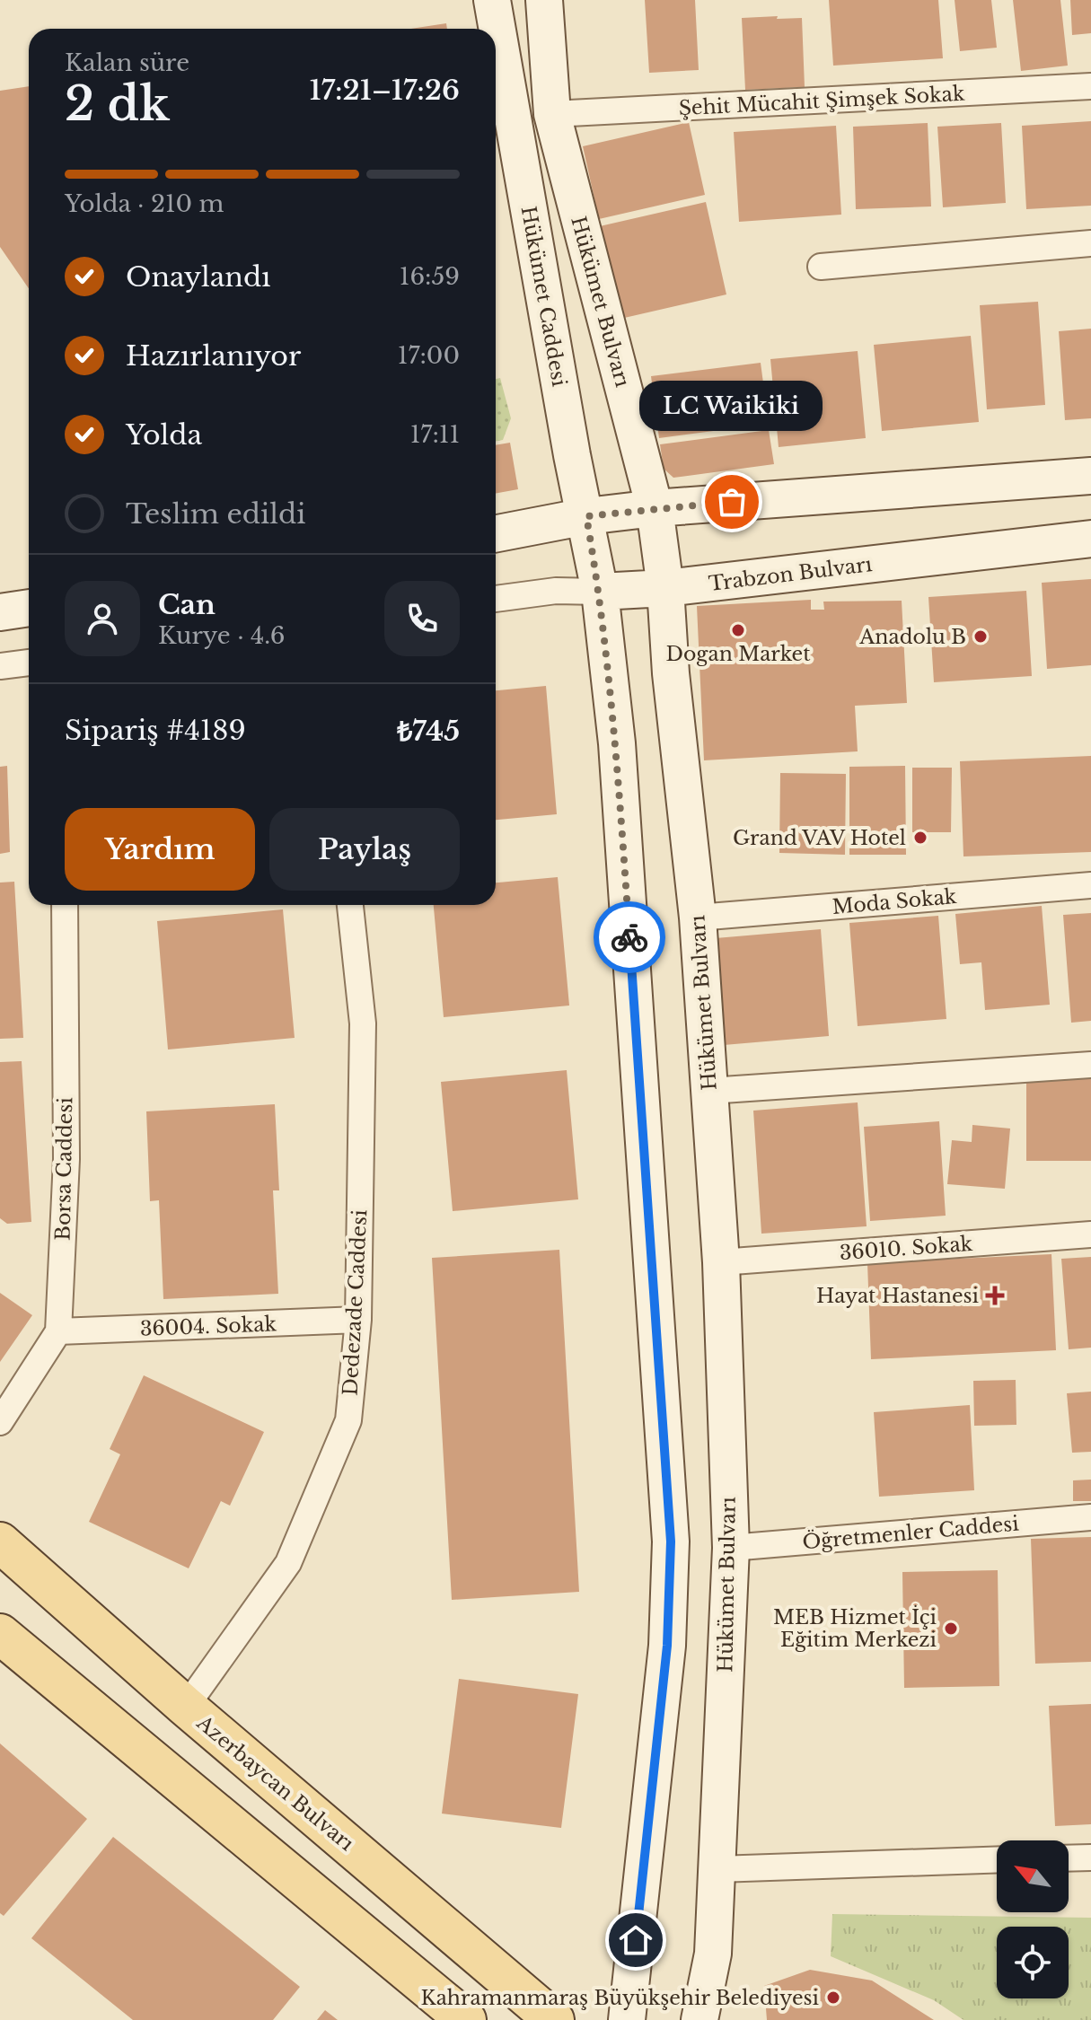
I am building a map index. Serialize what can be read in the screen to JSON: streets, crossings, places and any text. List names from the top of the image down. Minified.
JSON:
{"streets":{"main road":["Hükümet Caddesi","Hükümet Bulvarı","Trabzon Bulvarı","Azerbaycan Bulvarı"],"street":["Şehit Mücahit Şimşek Sokak","Moda Sokak","Borsa Caddesi","36010. Sokak","Dedezade Caddesi","36004. Sokak","Öğretmenler Caddesi"]},"crossings":[["Şehit Mücahit Şimşek Sokak","Hükümet Bulvarı"],["Hükümet Caddesi","Trabzon Bulvarı"],["Hükümet Bulvarı","Trabzon Bulvarı"],["Hükümet Bulvarı","Moda Sokak"],["Hükümet Bulvarı","36010. Sokak"],["Hükümet Bulvarı","Öğretmenler Caddesi"],["Borsa Caddesi","36004. Sokak"],["Dedezade Caddesi","36004. Sokak"],["Dedezade Caddesi","Azerbaycan Bulvarı"]],"places":{"other":["LC Waikiki","Dogan Market","Anadolu B","Grand VAV Hotel","MEB Hizmet İçi Eğitim Merkezi","Kahramanmaraş Büyükşehir Belediyesi"],"health":["Hayat Hastanesi"]},"north":"top left","page":{"heading":["2 dk","Kalan süre","17:21–17:26"],"panel":["Can","Kurye · 4.6","Sipariş #4189","₺745"],"bar":"Yolda · 210 m","list":[["Onaylandı","16:59"],["Hazırlanıyor","17:00"],["Yolda","17:11"],"Teslim edildi"],"bubble":"LC Waikiki","buttons":["Yardım","Paylaş"]}}
